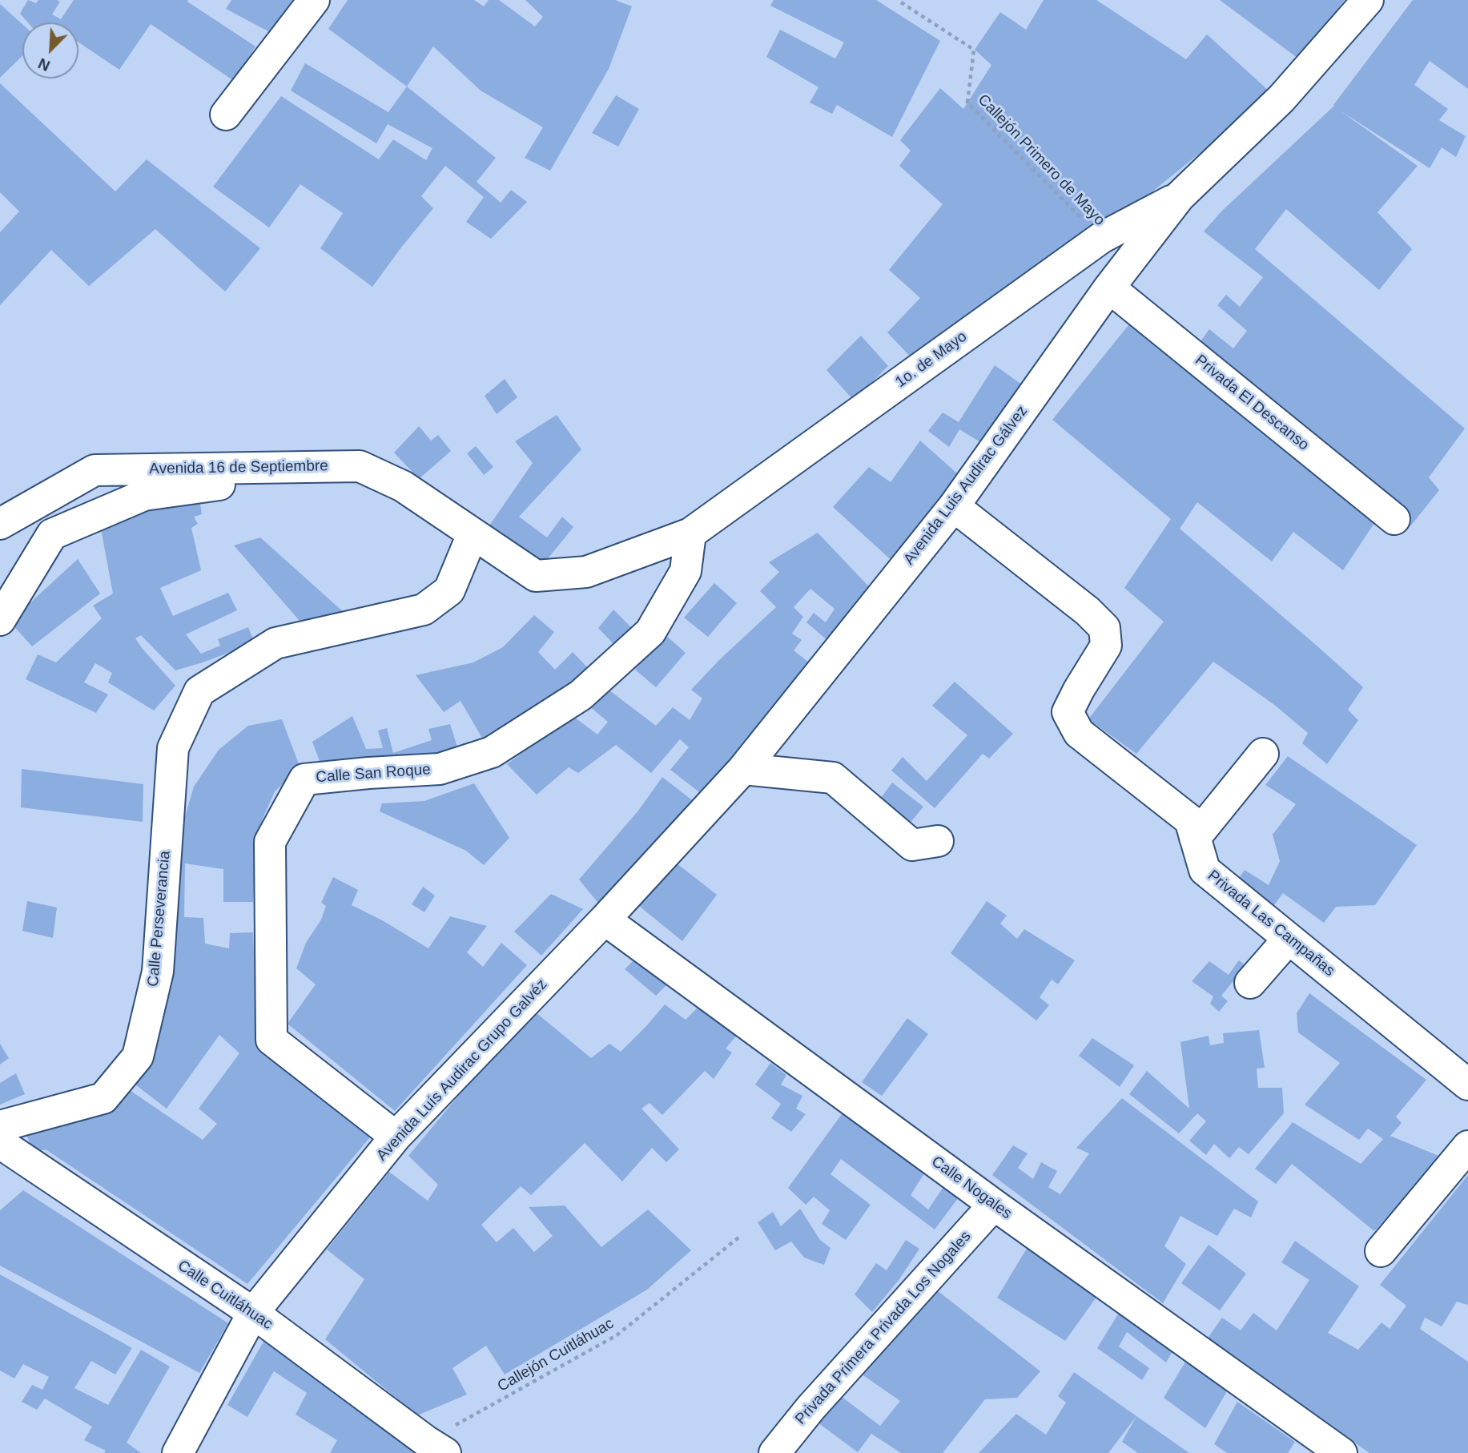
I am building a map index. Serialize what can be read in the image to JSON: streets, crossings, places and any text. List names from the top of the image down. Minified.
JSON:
{"streets":{"street":["1o. de Mayo","Privada El Descanso","Avenida 16 de Septiembre","Avenida Luis Audirac Gálvez","Calle San Roque","Calle Perseverancia","Privada Las Campañas","Avenida Luís Audirac Grupo Galvéz","Calle Nogales","Calle Cuitláhuac","Privada Primera Privada Los Nogales"],"path":["Callejón Primero de Mayo","Callejón Cuitláhuac"]},"crossings":[["Callejón Primero de Mayo","1o. de Mayo"],["1o. de Mayo","Avenida 16 de Septiembre"],["1o. de Mayo","Avenida Luis Audirac Gálvez"],["1o. de Mayo","Calle San Roque"],["1o. de Mayo","Calle Perseverancia"],["Privada El Descanso","Avenida Luis Audirac Gálvez"],["Avenida 16 de Septiembre","Calle Perseverancia"],["Avenida Luis Audirac Gálvez","Privada Las Campañas"],["Avenida Luis Audirac Gálvez","Avenida Luís Audirac Grupo Galvéz"],["Calle San Roque","Avenida Luís Audirac Grupo Galvéz"],["Avenida Luís Audirac Grupo Galvéz","Calle Nogales"],["Avenida Luís Audirac Grupo Galvéz","Calle Cuitláhuac"],["Calle Nogales","Privada Primera Privada Los Nogales"],["Calle Cuitláhuac","Callejón Cuitláhuac"]],"north":"bottom left"}
